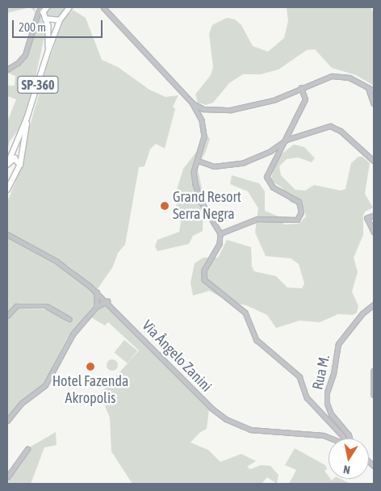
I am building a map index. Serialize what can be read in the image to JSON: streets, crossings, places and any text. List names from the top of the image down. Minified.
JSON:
{"streets":{"main road":["SP-360"],"street":["Via Ângelo Zanini","Rua M."]},"places":["Grand Resort Serra Negra","Hotel Fazenda Akropolis"],"scale_bar":"200 m","north":"bottom"}
